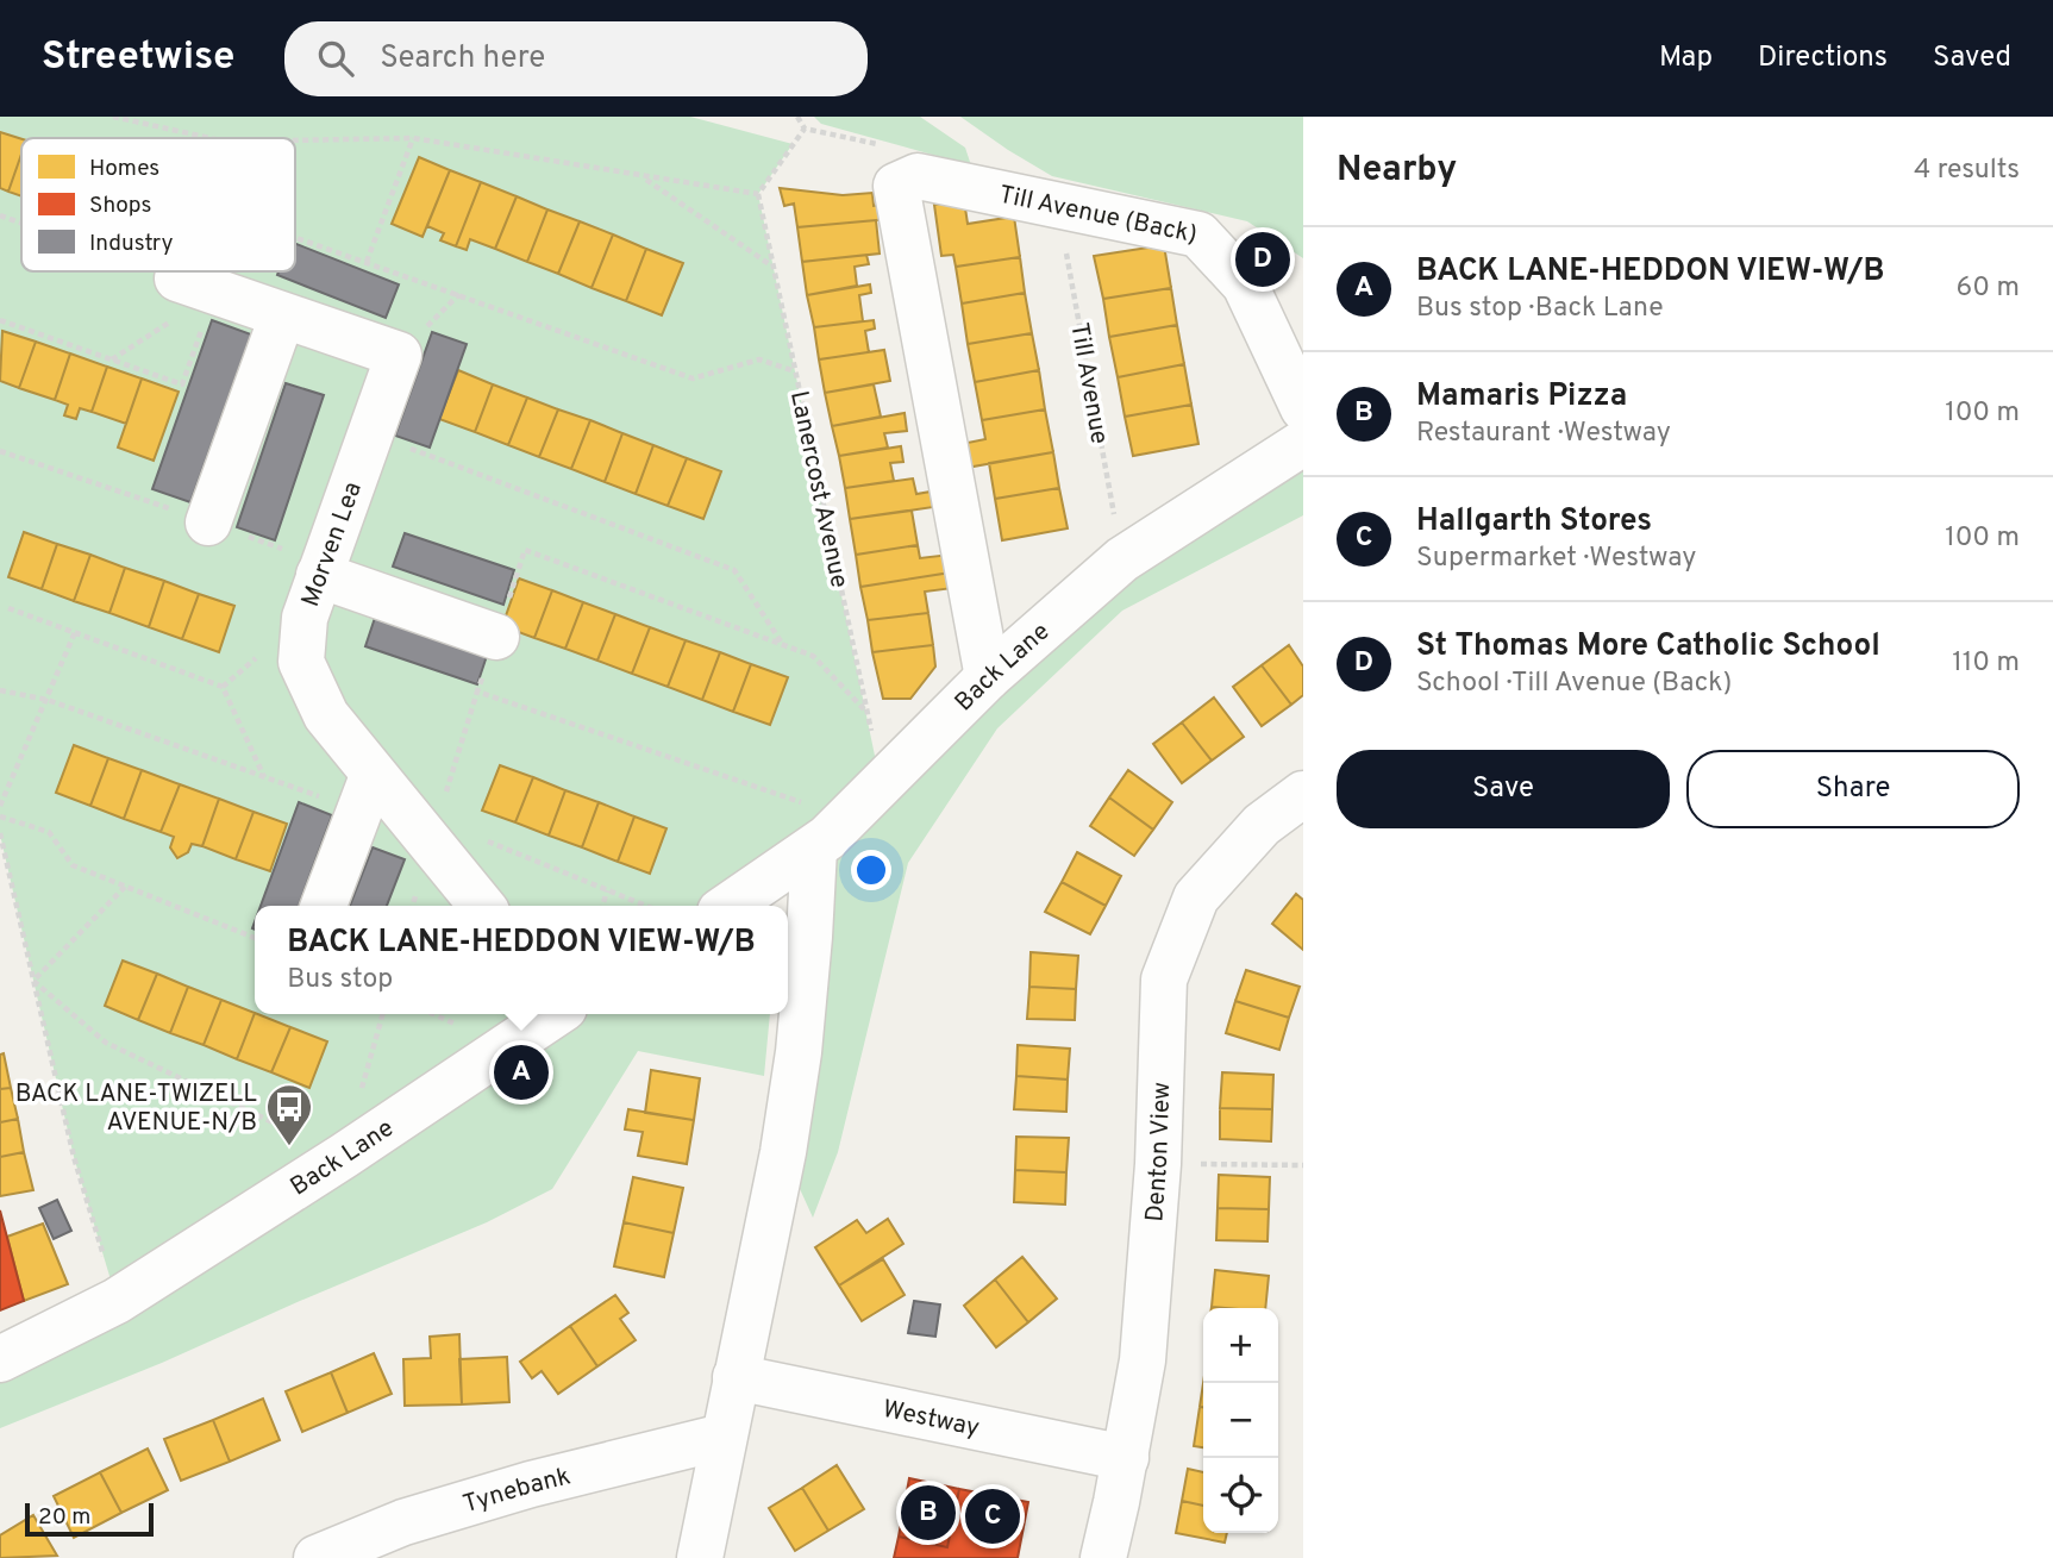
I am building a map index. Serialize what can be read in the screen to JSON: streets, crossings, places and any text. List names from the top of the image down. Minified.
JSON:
{"streets":{"street":["Till Avenue (Back)","Morven Lea","Back Lane","Denton View","Westway","Tynebank"],"path":["Till Avenue","Lanercost Avenue"]},"crossings":[["Till Avenue (Back)","Till Avenue"],["Till Avenue","Back Lane"],["Lanercost Avenue","Back Lane"],["Denton View","Westway"]],"places":{"bus stop":["BACK LANE-TWIZELL AVENUE-N/B"]},"legend":["Homes","Shops","Industry"],"scale_bar":"20 m","page":{"header":"Streetwise","search":"Search here","nav":["Map","Directions","Saved"],"heading":["Nearby","4 results"],"list":[{"mark":"A","name":"BACK LANE-HEDDON VIEW-W/B","note":"Bus stop · Back Lane","value":"60 m"},{"mark":"B","name":"Mamaris Pizza","note":"Restaurant · Westway","value":"100 m"},{"mark":"C","name":"Hallgarth Stores","note":"Supermarket · Westway","value":"100 m"},{"mark":"D","name":"St Thomas More Catholic School","note":"School · Till Avenue (Back)","value":"110 m"}],"pins":["D","A","B","C"],"buttons":["Save","Share"],"popup":["BACK LANE-HEDDON VIEW-W/B","Bus stop"],"map_buttons":["+","−"],"scale":"20 m"}}
